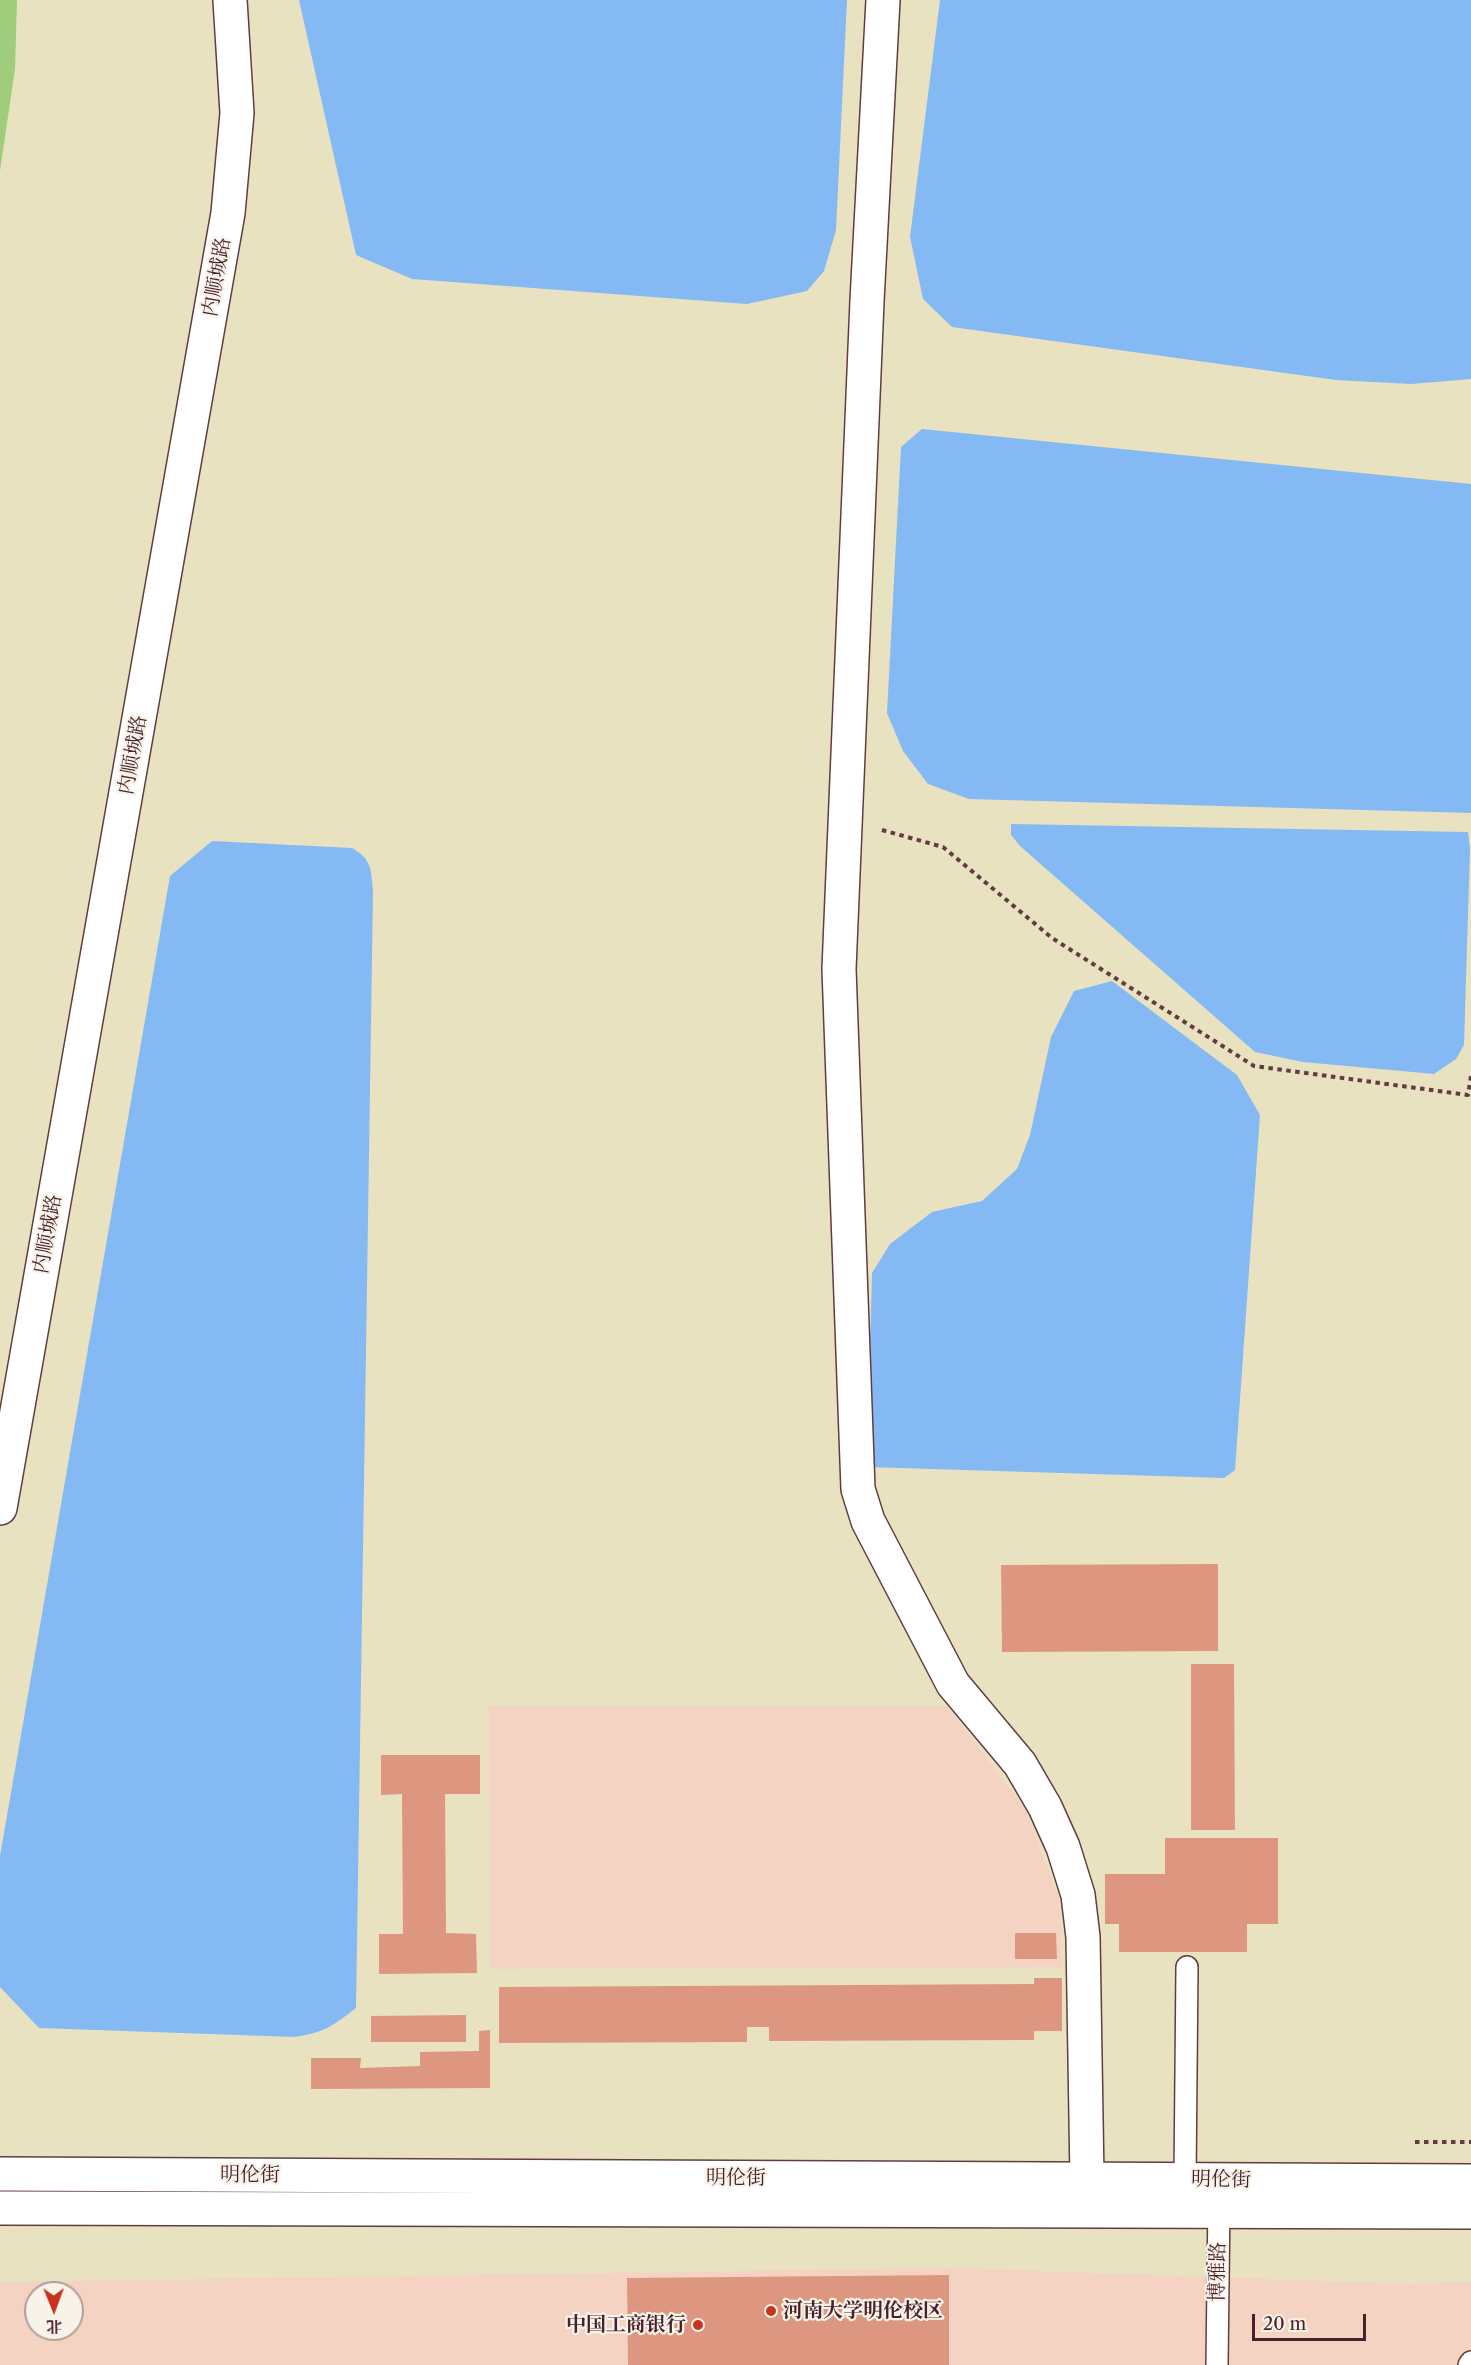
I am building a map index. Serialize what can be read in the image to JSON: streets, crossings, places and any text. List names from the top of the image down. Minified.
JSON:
{"streets":{"street":["内顺城路","明伦街"],"lane":["博雅路"]},"crossings":[["明伦街","博雅路"]],"places":["河南大学明伦校区","中国工商银行"],"scale_bar":"20 m","north":"bottom"}
